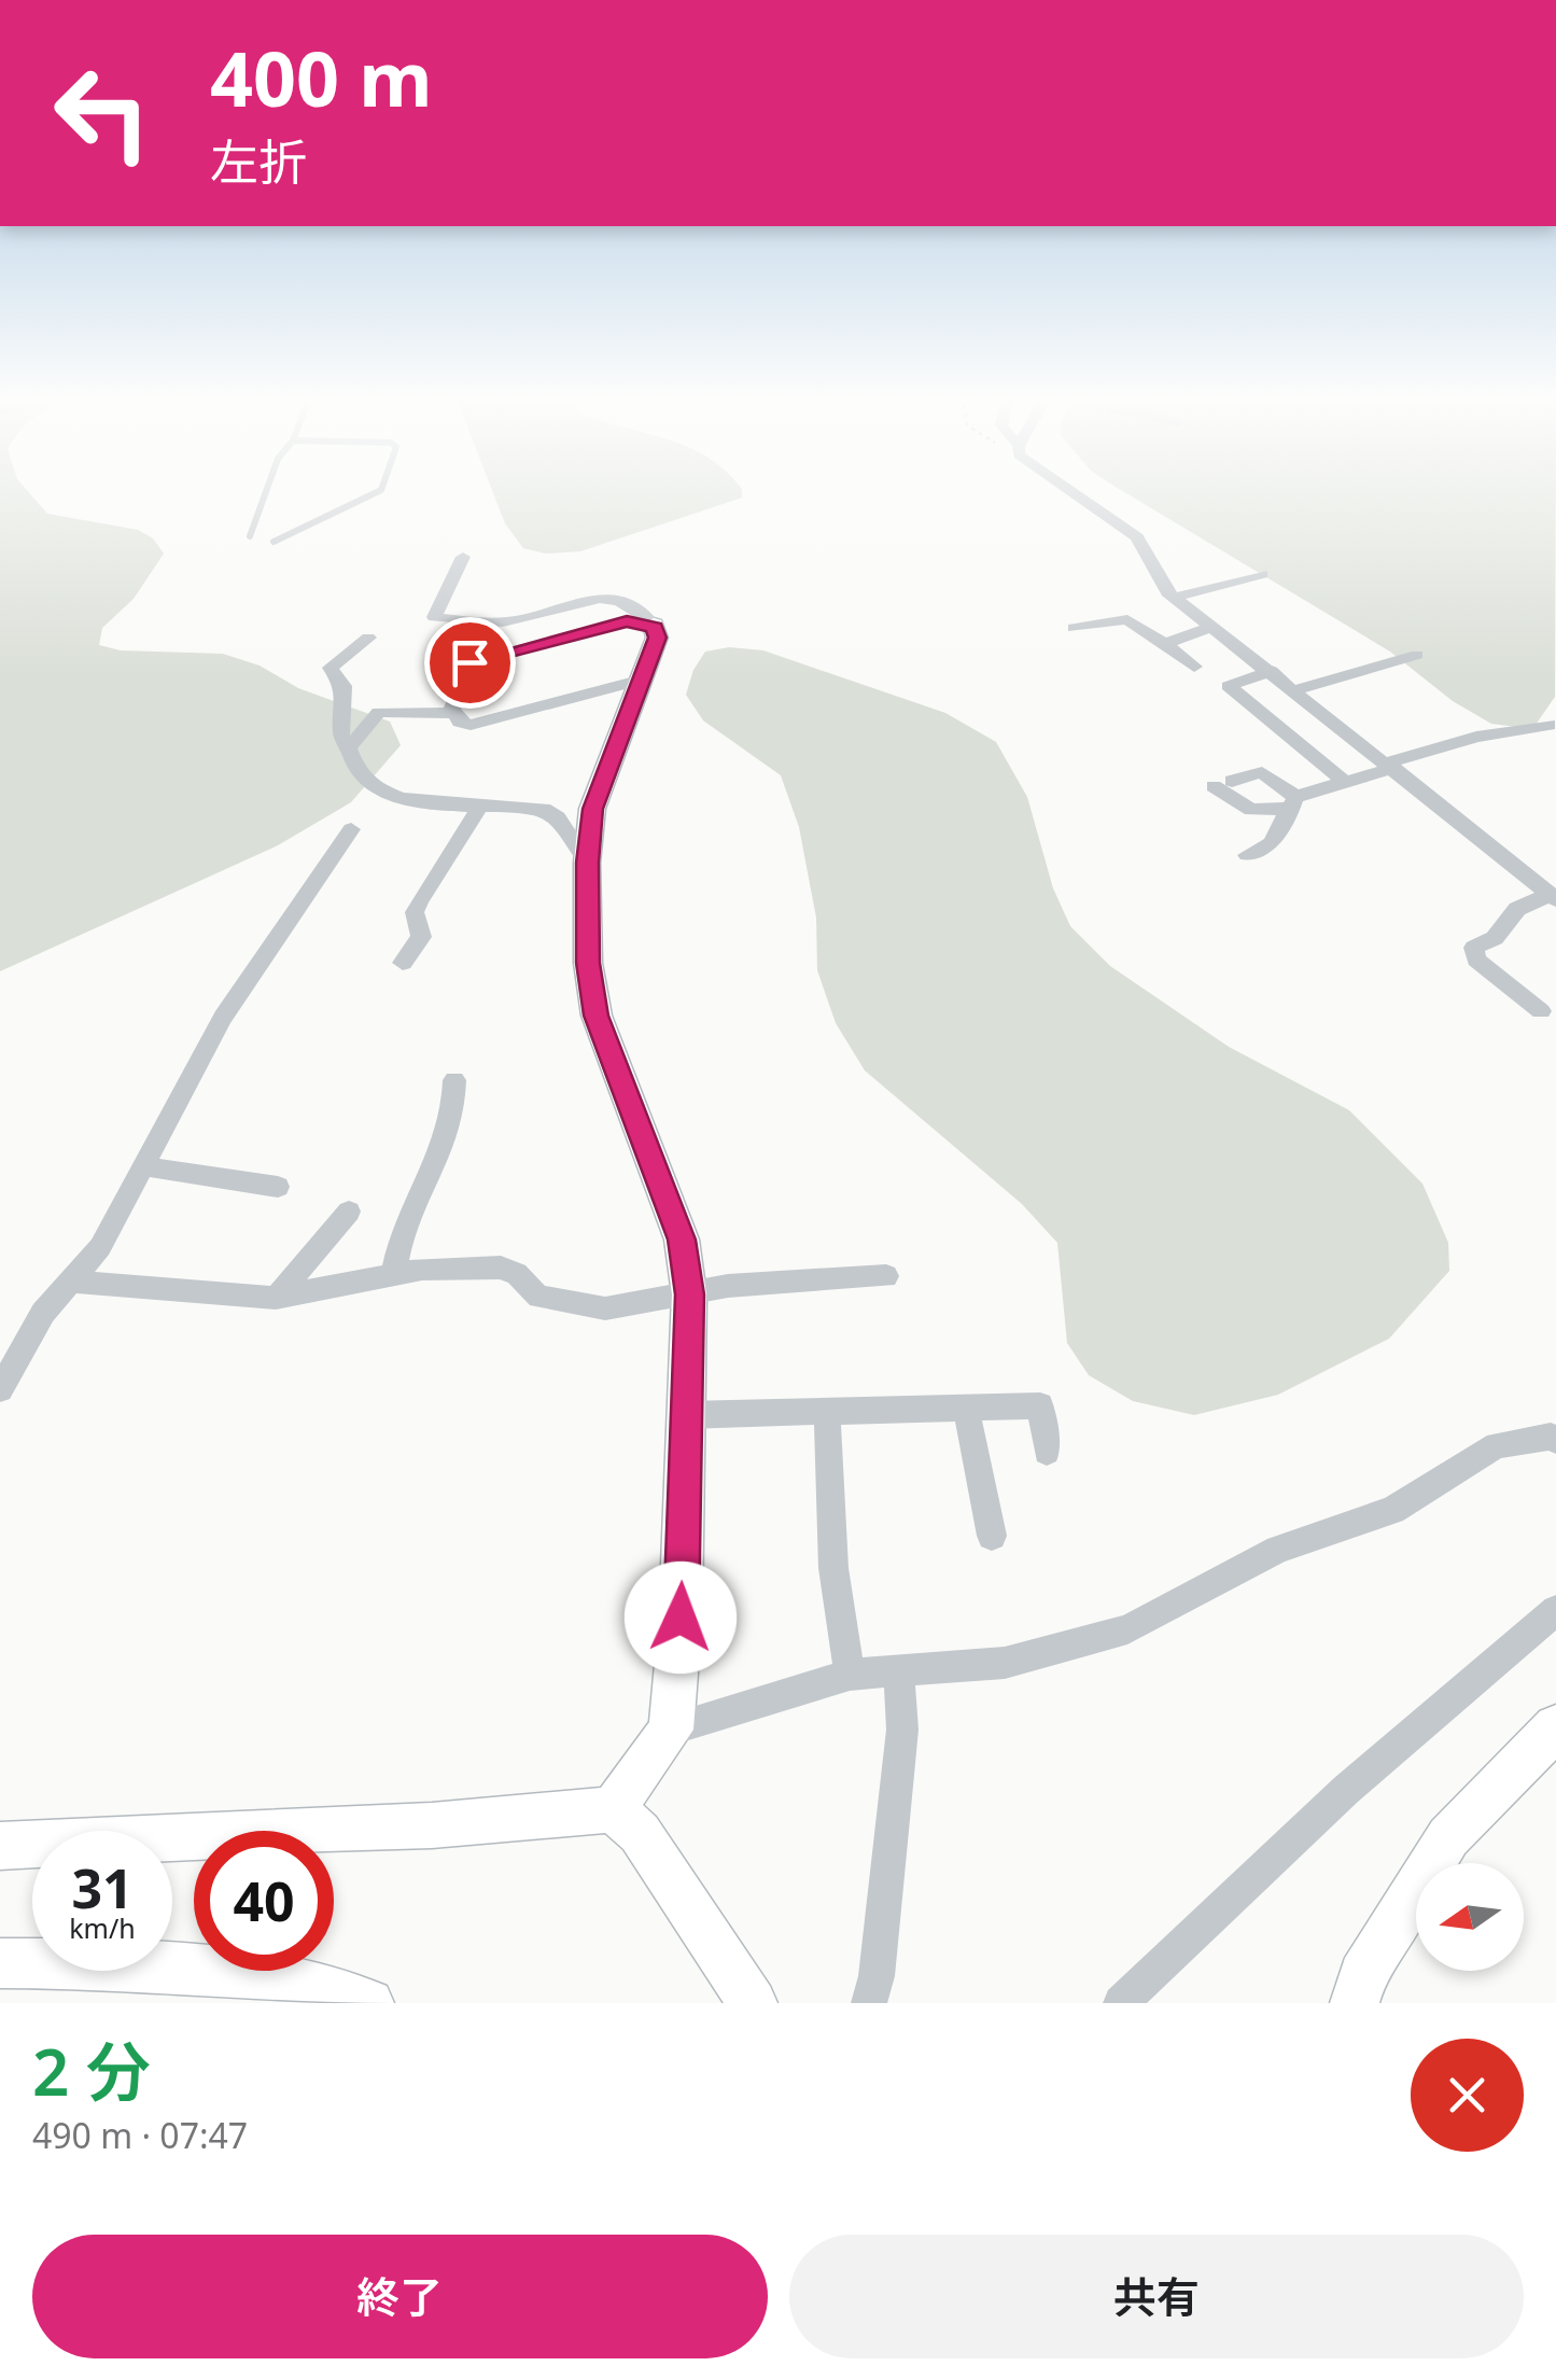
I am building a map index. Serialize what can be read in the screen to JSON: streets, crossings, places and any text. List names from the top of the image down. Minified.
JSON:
{"north":"left","page":{"turn":["400 m","左折"],"speed":"31 km/h","limit":"40","heading":["2 分","490 m · 07:47"],"buttons":["終了","共有"]}}
